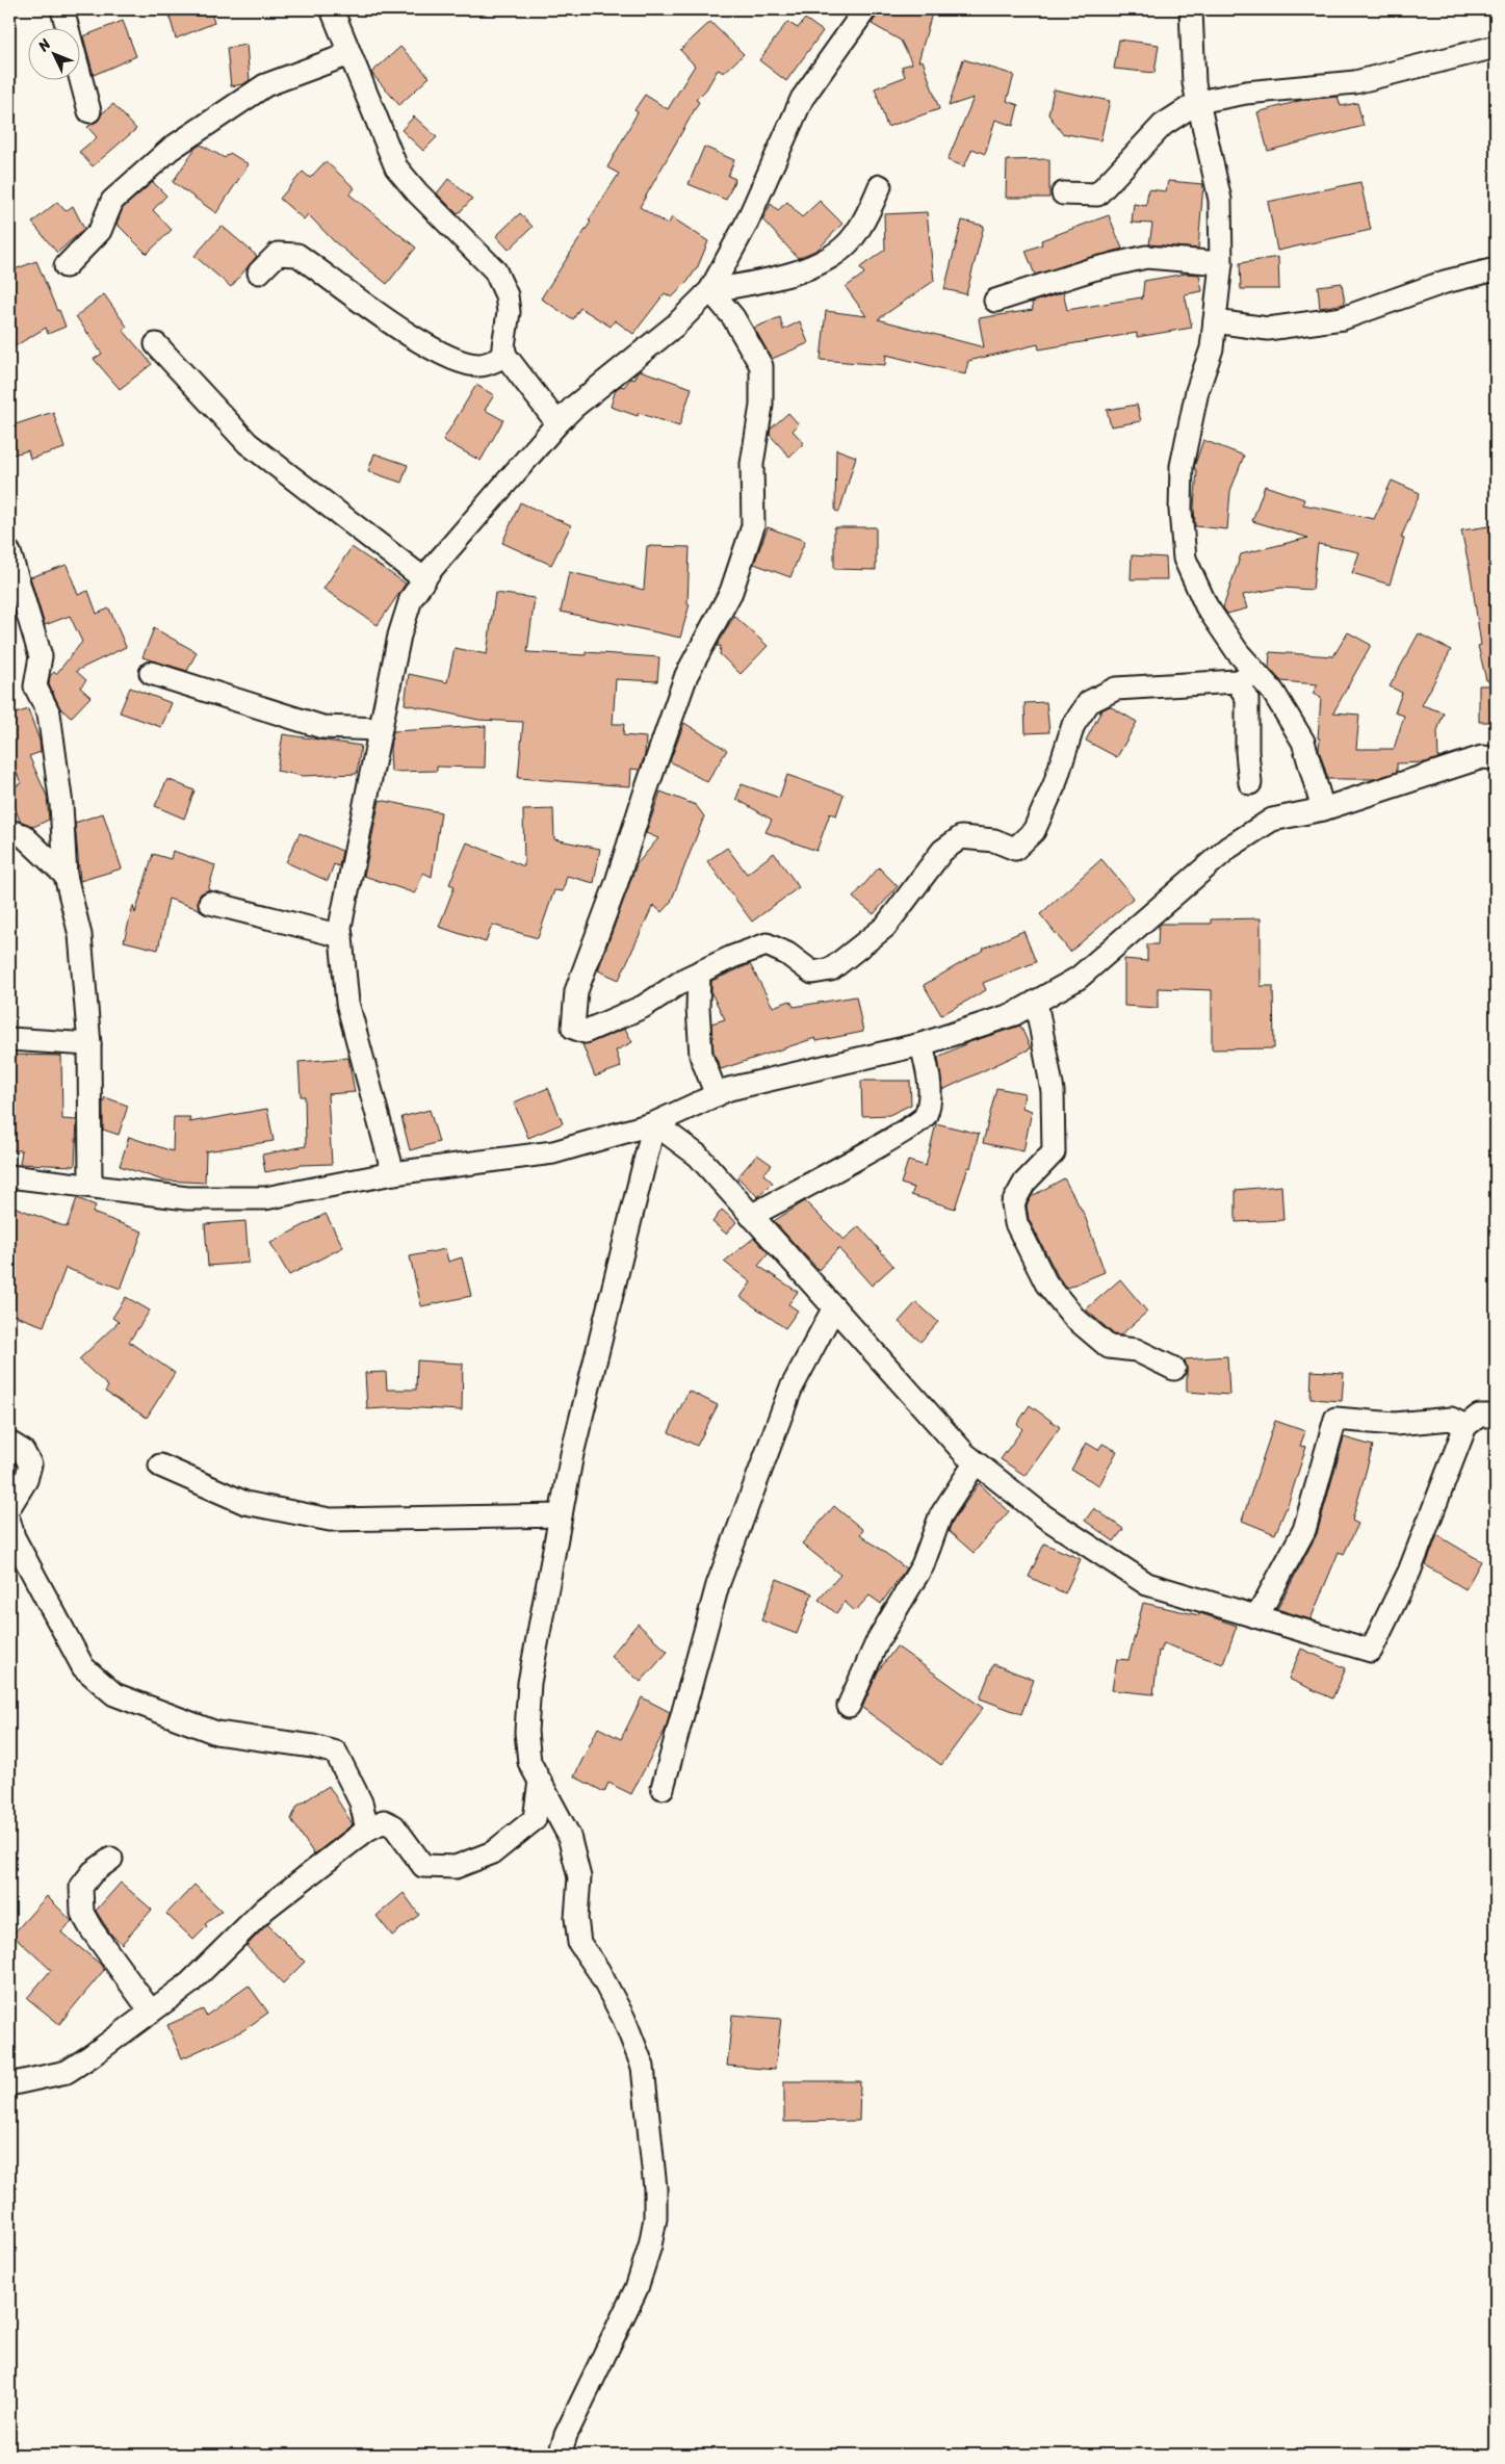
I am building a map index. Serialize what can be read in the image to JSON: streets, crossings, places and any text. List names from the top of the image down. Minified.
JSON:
{"north":"top left"}
